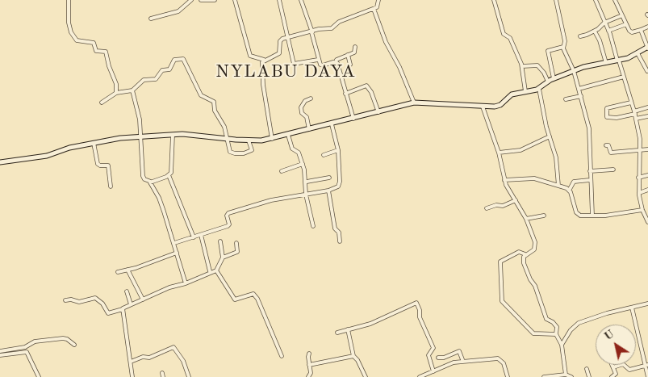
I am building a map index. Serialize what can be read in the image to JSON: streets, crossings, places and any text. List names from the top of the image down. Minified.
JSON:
{"districts":["NYLABU DAYA"],"north":"top left"}
